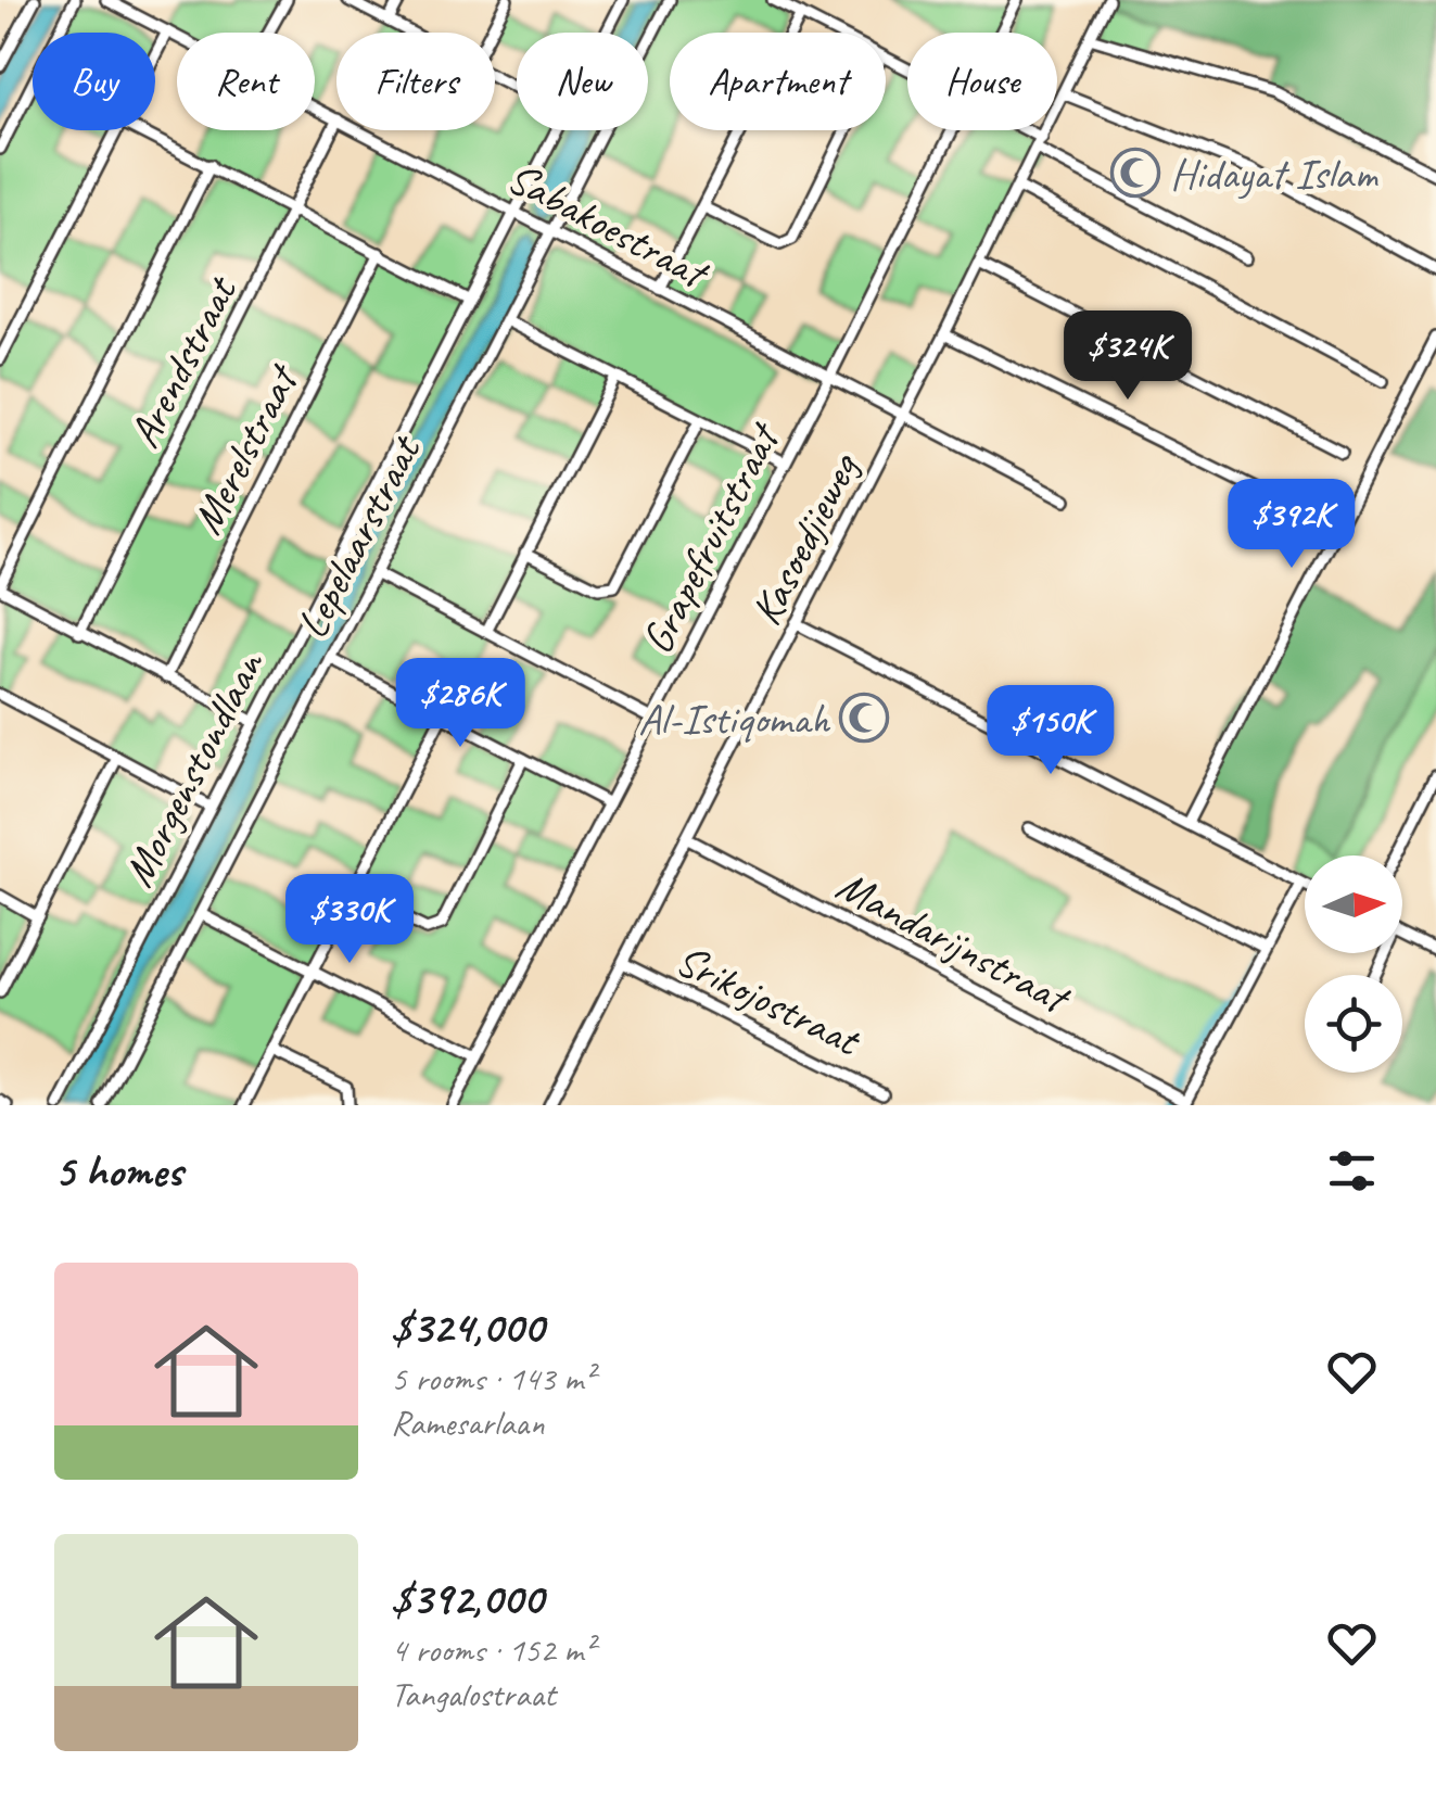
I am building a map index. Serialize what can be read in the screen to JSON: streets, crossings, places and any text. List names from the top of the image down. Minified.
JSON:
{"streets":{"street":["Sabakoestraat","Arendstraat","Merelstraat","Lepelaarstraat","Grapefruitstraat","Kasoedjieweg","Morgenstondlaan","Mandarijnstraat","Srikojostraat"]},"crossings":[["Sabakoestraat","Arendstraat"],["Sabakoestraat","Lepelaarstraat"],["Sabakoestraat","Grapefruitstraat"],["Sabakoestraat","Kasoedjieweg"],["Sabakoestraat","Morgenstondlaan"],["Kasoedjieweg","Mandarijnstraat"],["Kasoedjieweg","Srikojostraat"]],"places":{"mosque":["Hidayat Islam","Al-Istiqomah"]},"north":"right","page":{"chip":["Buy","Rent","Filters","New","Apartment","House"],"price":["$324K","$392K","$286K","$150K","$330K"],"heading":"5 homes","list":[{"name":"$324,000","note":"5 rooms · 143 m² · Ramesarlaan"},{"name":"$392,000","note":"4 rooms · 152 m² · Tangalostraat"}]}}
